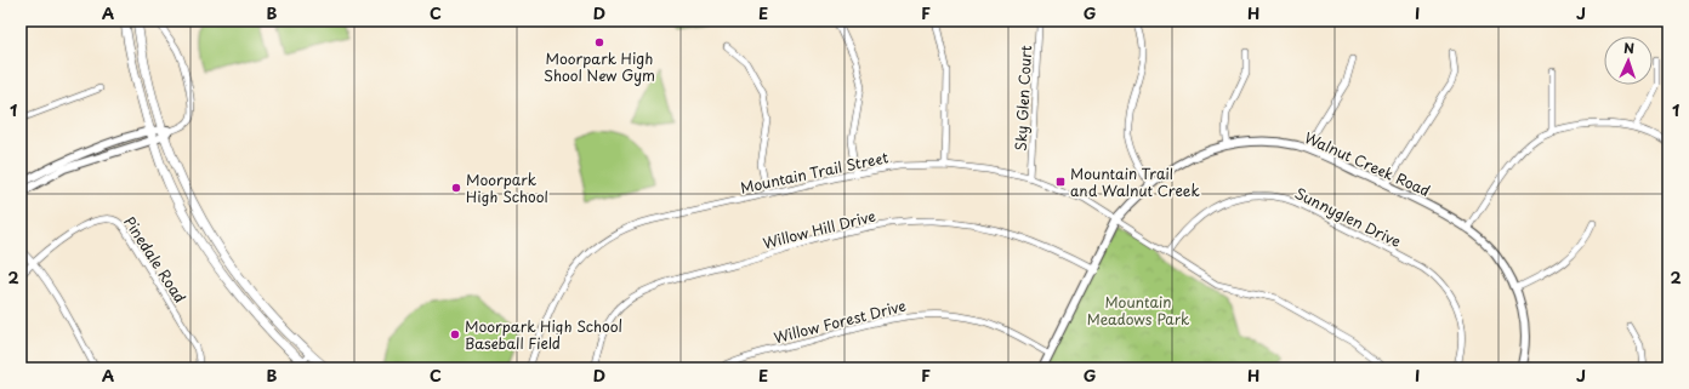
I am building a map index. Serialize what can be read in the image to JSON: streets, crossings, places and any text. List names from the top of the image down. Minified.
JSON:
{"streets":{"street":["Sky Glen Court","Walnut Creek Road","Mountain Trail Street","Sunnyglen Drive","Willow Hill Drive","Pinedale Road","Willow Forest Drive"]},"crossings":[["Sky Glen Court","Mountain Trail Street"],["Walnut Creek Road","Mountain Trail Street"],["Walnut Creek Road","Willow Hill Drive"],["Walnut Creek Road","Willow Forest Drive"],["Mountain Trail Street","Sunnyglen Drive"]],"parks":["Mountain Meadows Park"],"places":{"other":["Moorpark High Shool New Gym","Moorpark High School","Moorpark High School Baseball Field"],"transit":["Mountain Trail and Walnut Creek"]},"north":"top","grid":{"columns":["A","B","C","D","E","F","G","H","I","J"],"rows":["1","2"]}}
